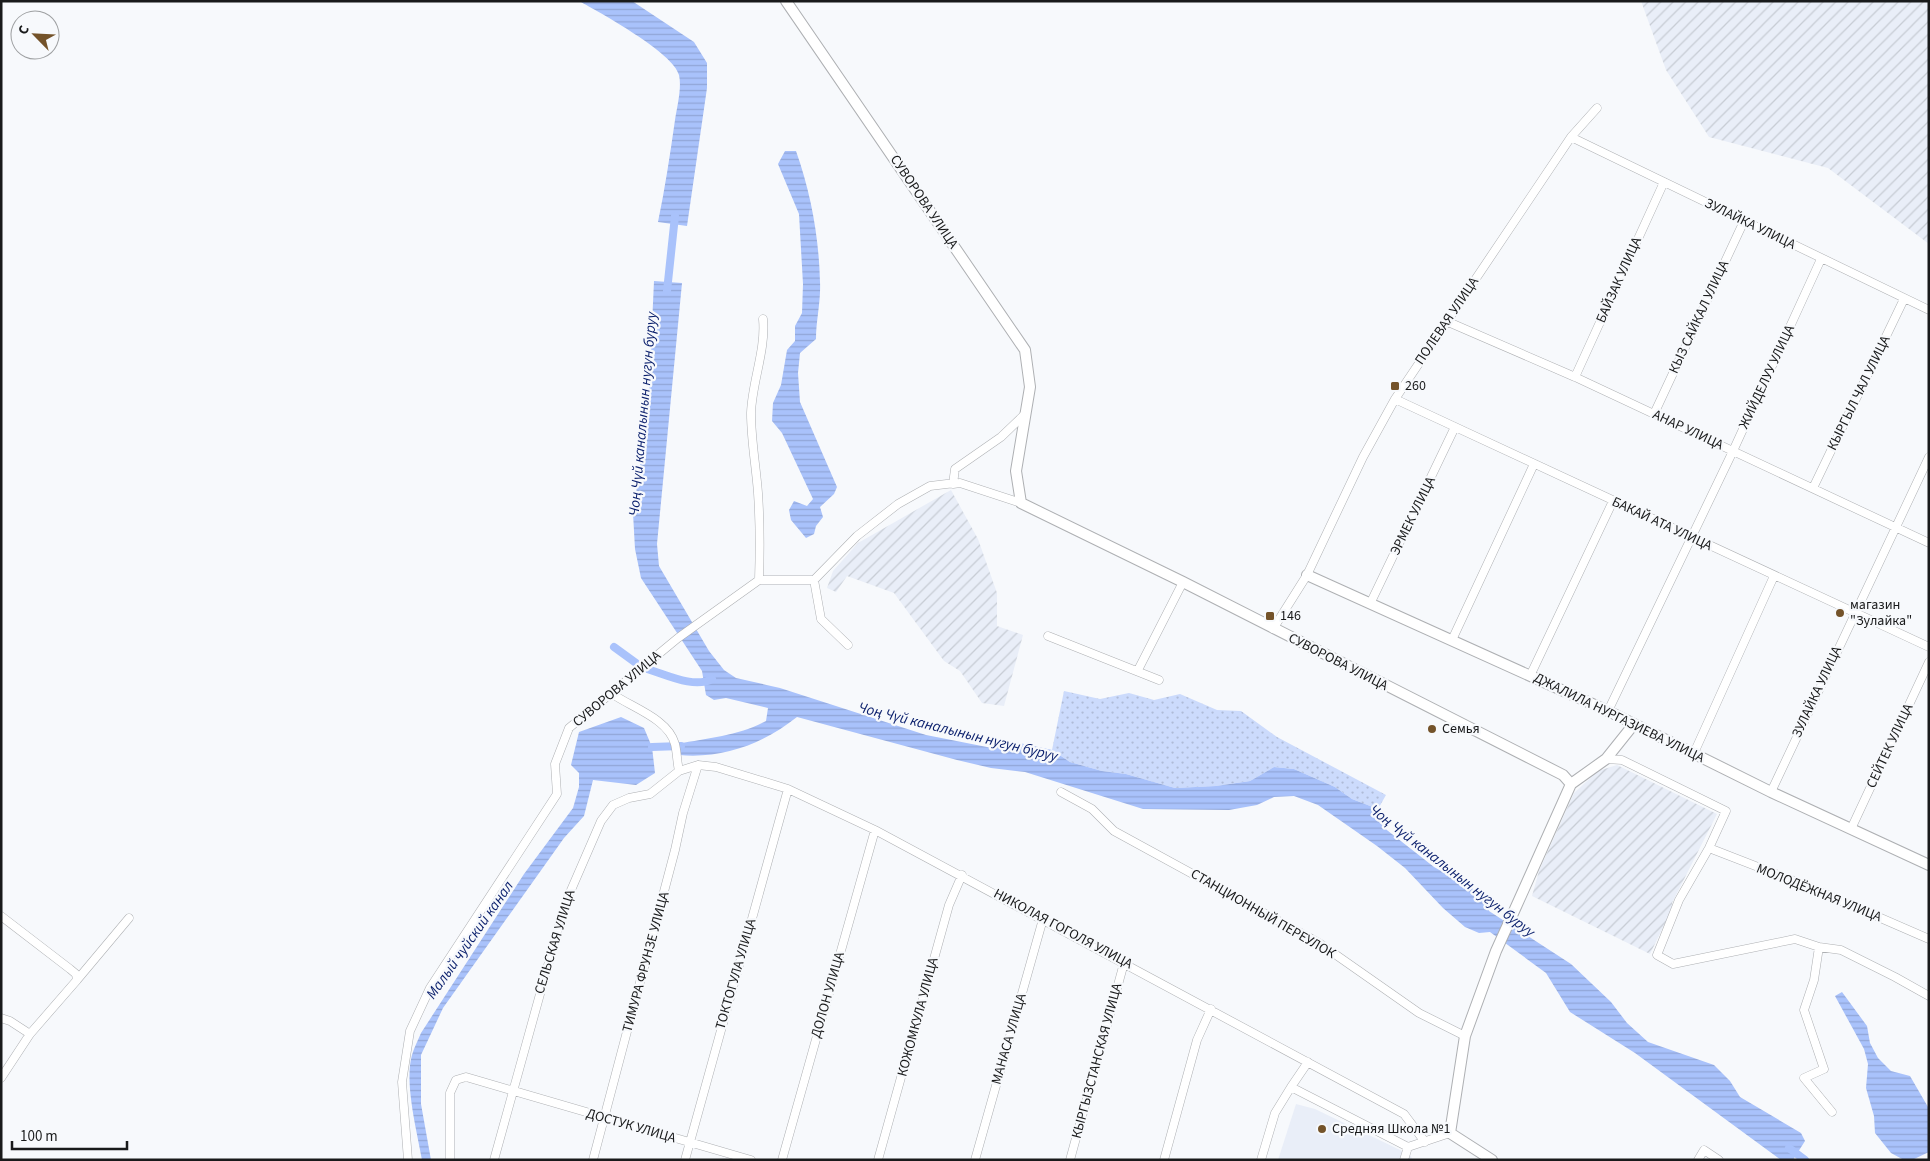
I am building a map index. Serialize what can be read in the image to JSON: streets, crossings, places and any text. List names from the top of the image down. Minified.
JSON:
{"streets":{"street":["СУВОРОВА УЛИЦА","ЗУЛАЙКА УЛИЦА","БАЙЗАК УЛИЦА","КЫЗ САЙКАЛ УЛИЦА","ПОЛЕВАЯ УЛИЦА","ЖИЙДЕЛУУ УЛИЦА","КЫРГЫЛ ЧАЛ УЛИЦА","АНАР УЛИЦА","ЭРМЕК УЛИЦА","БАКАЙ АТА УЛИЦА","ДЖАЛИЛА НУРГАЗИЕВА УЛИЦА","СЕЙТЕК УЛИЦА","МОЛОДЁЖНАЯ УЛИЦА","СТАНЦИОННЫЙ ПЕРЕУЛОК","НИКОЛАЯ ГОГОЛЯ УЛИЦА","СЕЛЬСКАЯ УЛИЦА","ТИМУРА ФРУНЗЕ УЛИЦА","ТОКТОГУЛА УЛИЦА","ДОЛОН УЛИЦА","КОЖОМКУЛА УЛИЦА","МАНАСА УЛИЦА","КЫРГЫЗСТАНСКАЯ УЛИЦА","ДОСТУК УЛИЦА"]},"crossings":[["СУВОРОВА УЛИЦА","ПОЛЕВАЯ УЛИЦА"],["ЗУЛАЙКА УЛИЦА","БАЙЗАК УЛИЦА"],["ЗУЛАЙКА УЛИЦА","КЫЗ САЙКАЛ УЛИЦА"],["ЗУЛАЙКА УЛИЦА","ПОЛЕВАЯ УЛИЦА"],["ЗУЛАЙКА УЛИЦА","ЖИЙДЕЛУУ УЛИЦА"],["ЗУЛАЙКА УЛИЦА","КЫРГЫЛ ЧАЛ УЛИЦА"],["ЗУЛАЙКА УЛИЦА","АНАР УЛИЦА"],["ЗУЛАЙКА УЛИЦА","БАКАЙ АТА УЛИЦА"],["ЗУЛАЙКА УЛИЦА","ДЖАЛИЛА НУРГАЗИЕВА УЛИЦА"],["БАЙЗАК УЛИЦА","АНАР УЛИЦА"],["КЫЗ САЙКАЛ УЛИЦА","АНАР УЛИЦА"],["ПОЛЕВАЯ УЛИЦА","АНАР УЛИЦА"],["ПОЛЕВАЯ УЛИЦА","БАКАЙ АТА УЛИЦА"],["ПОЛЕВАЯ УЛИЦА","ДЖАЛИЛА НУРГАЗИЕВА УЛИЦА"],["ЖИЙДЕЛУУ УЛИЦА","АНАР УЛИЦА"],["ЖИЙДЕЛУУ УЛИЦА","БАКАЙ АТА УЛИЦА"],["ЖИЙДЕЛУУ УЛИЦА","ДЖАЛИЛА НУРГАЗИЕВА УЛИЦА"],["КЫРГЫЛ ЧАЛ УЛИЦА","АНАР УЛИЦА"],["ЭРМЕК УЛИЦА","БАКАЙ АТА УЛИЦА"],["ЭРМЕК УЛИЦА","ДЖАЛИЛА НУРГАЗИЕВА УЛИЦА"],["ДЖАЛИЛА НУРГАЗИЕВА УЛИЦА","СЕЙТЕК УЛИЦА"],["НИКОЛАЯ ГОГОЛЯ УЛИЦА","СЕЛЬСКАЯ УЛИЦА"],["НИКОЛАЯ ГОГОЛЯ УЛИЦА","ТИМУРА ФРУНЗЕ УЛИЦА"],["НИКОЛАЯ ГОГОЛЯ УЛИЦА","ТОКТОГУЛА УЛИЦА"],["НИКОЛАЯ ГОГОЛЯ УЛИЦА","ДОЛОН УЛИЦА"],["НИКОЛАЯ ГОГОЛЯ УЛИЦА","КОЖОМКУЛА УЛИЦА"],["НИКОЛАЯ ГОГОЛЯ УЛИЦА","МАНАСА УЛИЦА"],["НИКОЛАЯ ГОГОЛЯ УЛИЦА","КЫРГЫЗСТАНСКАЯ УЛИЦА"],["СЕЛЬСКАЯ УЛИЦА","ДОСТУК УЛИЦА"],["ТИМУРА ФРУНЗЕ УЛИЦА","ДОСТУК УЛИЦА"],["ТОКТОГУЛА УЛИЦА","ДОСТУК УЛИЦА"]],"water":["Чоң Чүй каналынын нугун буруу","Малый чуйский канал"],"places":{"transit":["260","146"],"other":["магазин \"Зулайка\"","Семья","Средняя Школа №1"]},"scale_bar":"100 m","north":"top left"}
